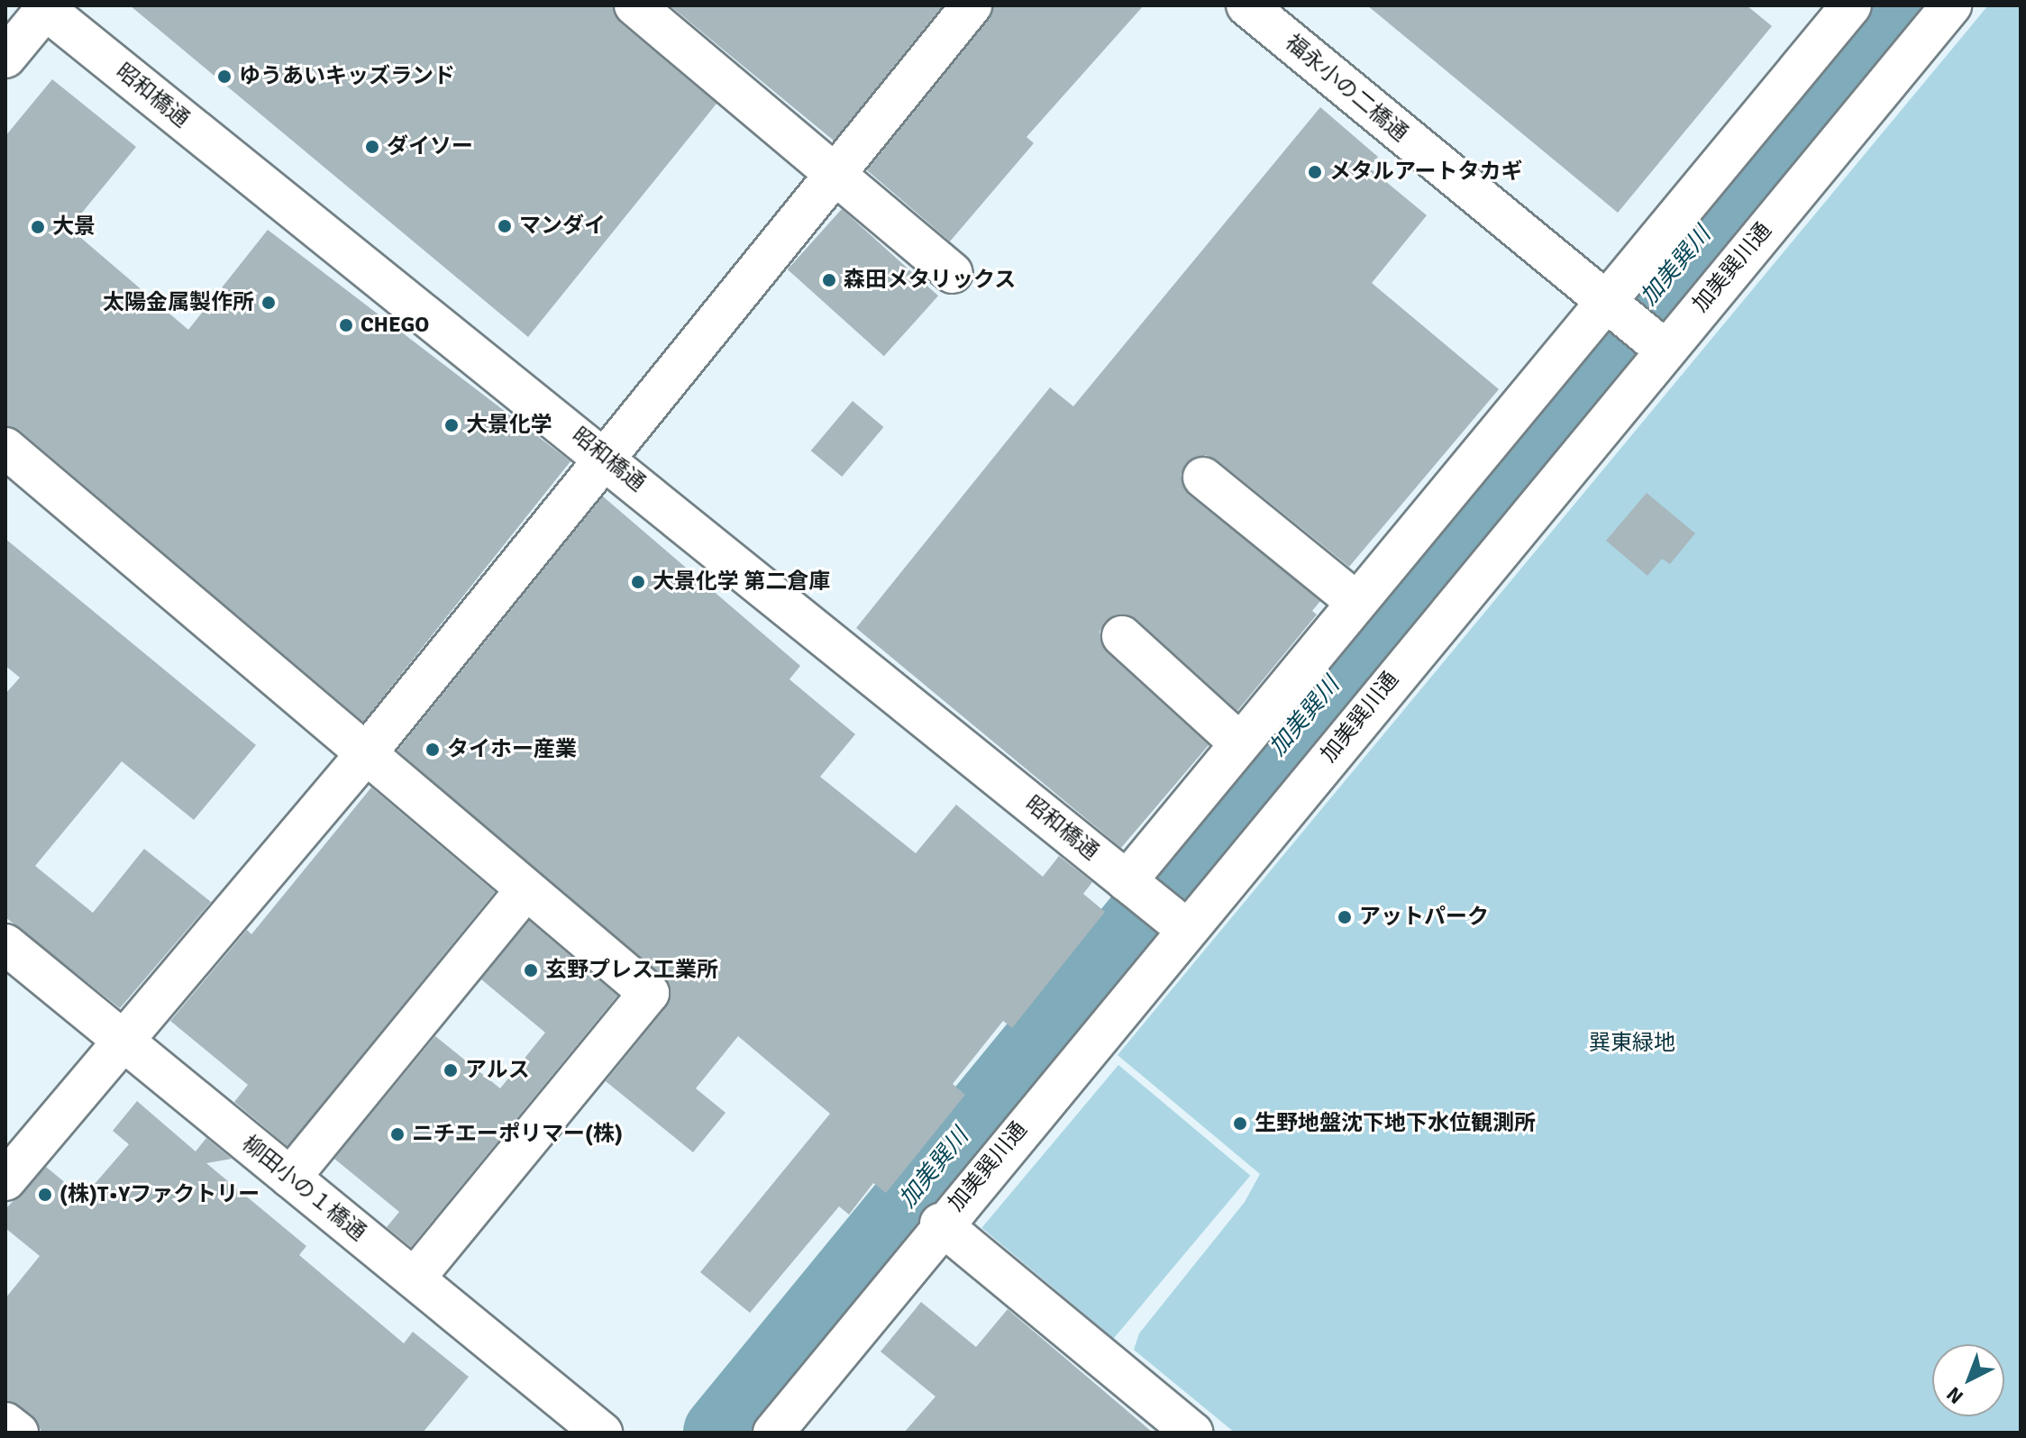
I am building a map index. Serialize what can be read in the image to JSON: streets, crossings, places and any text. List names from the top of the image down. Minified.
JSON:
{"streets":{"street":["福永小の二橋通","昭和橋通","加美巽川通","柳田小の１橋通"]},"crossings":[["福永小の二橋通","加美巽川通"],["昭和橋通","加美巽川通"]],"water":["加美巽川"],"parks":["巽東緑地"],"places":["ゆうあいキッズランド","ダイソー","メタルアートタカギ","マンダイ","大景","森田メタリックス","太陽金属製作所","CHEGO","大景化学","大景化学 第二倉庫","タイホー産業","アットパーク","玄野プレス工業所","アルス","生野地盤沈下地下水位観測所","ニチエーポリマー(株)","(株)T•Yファクトリー"],"north":"bottom left"}
